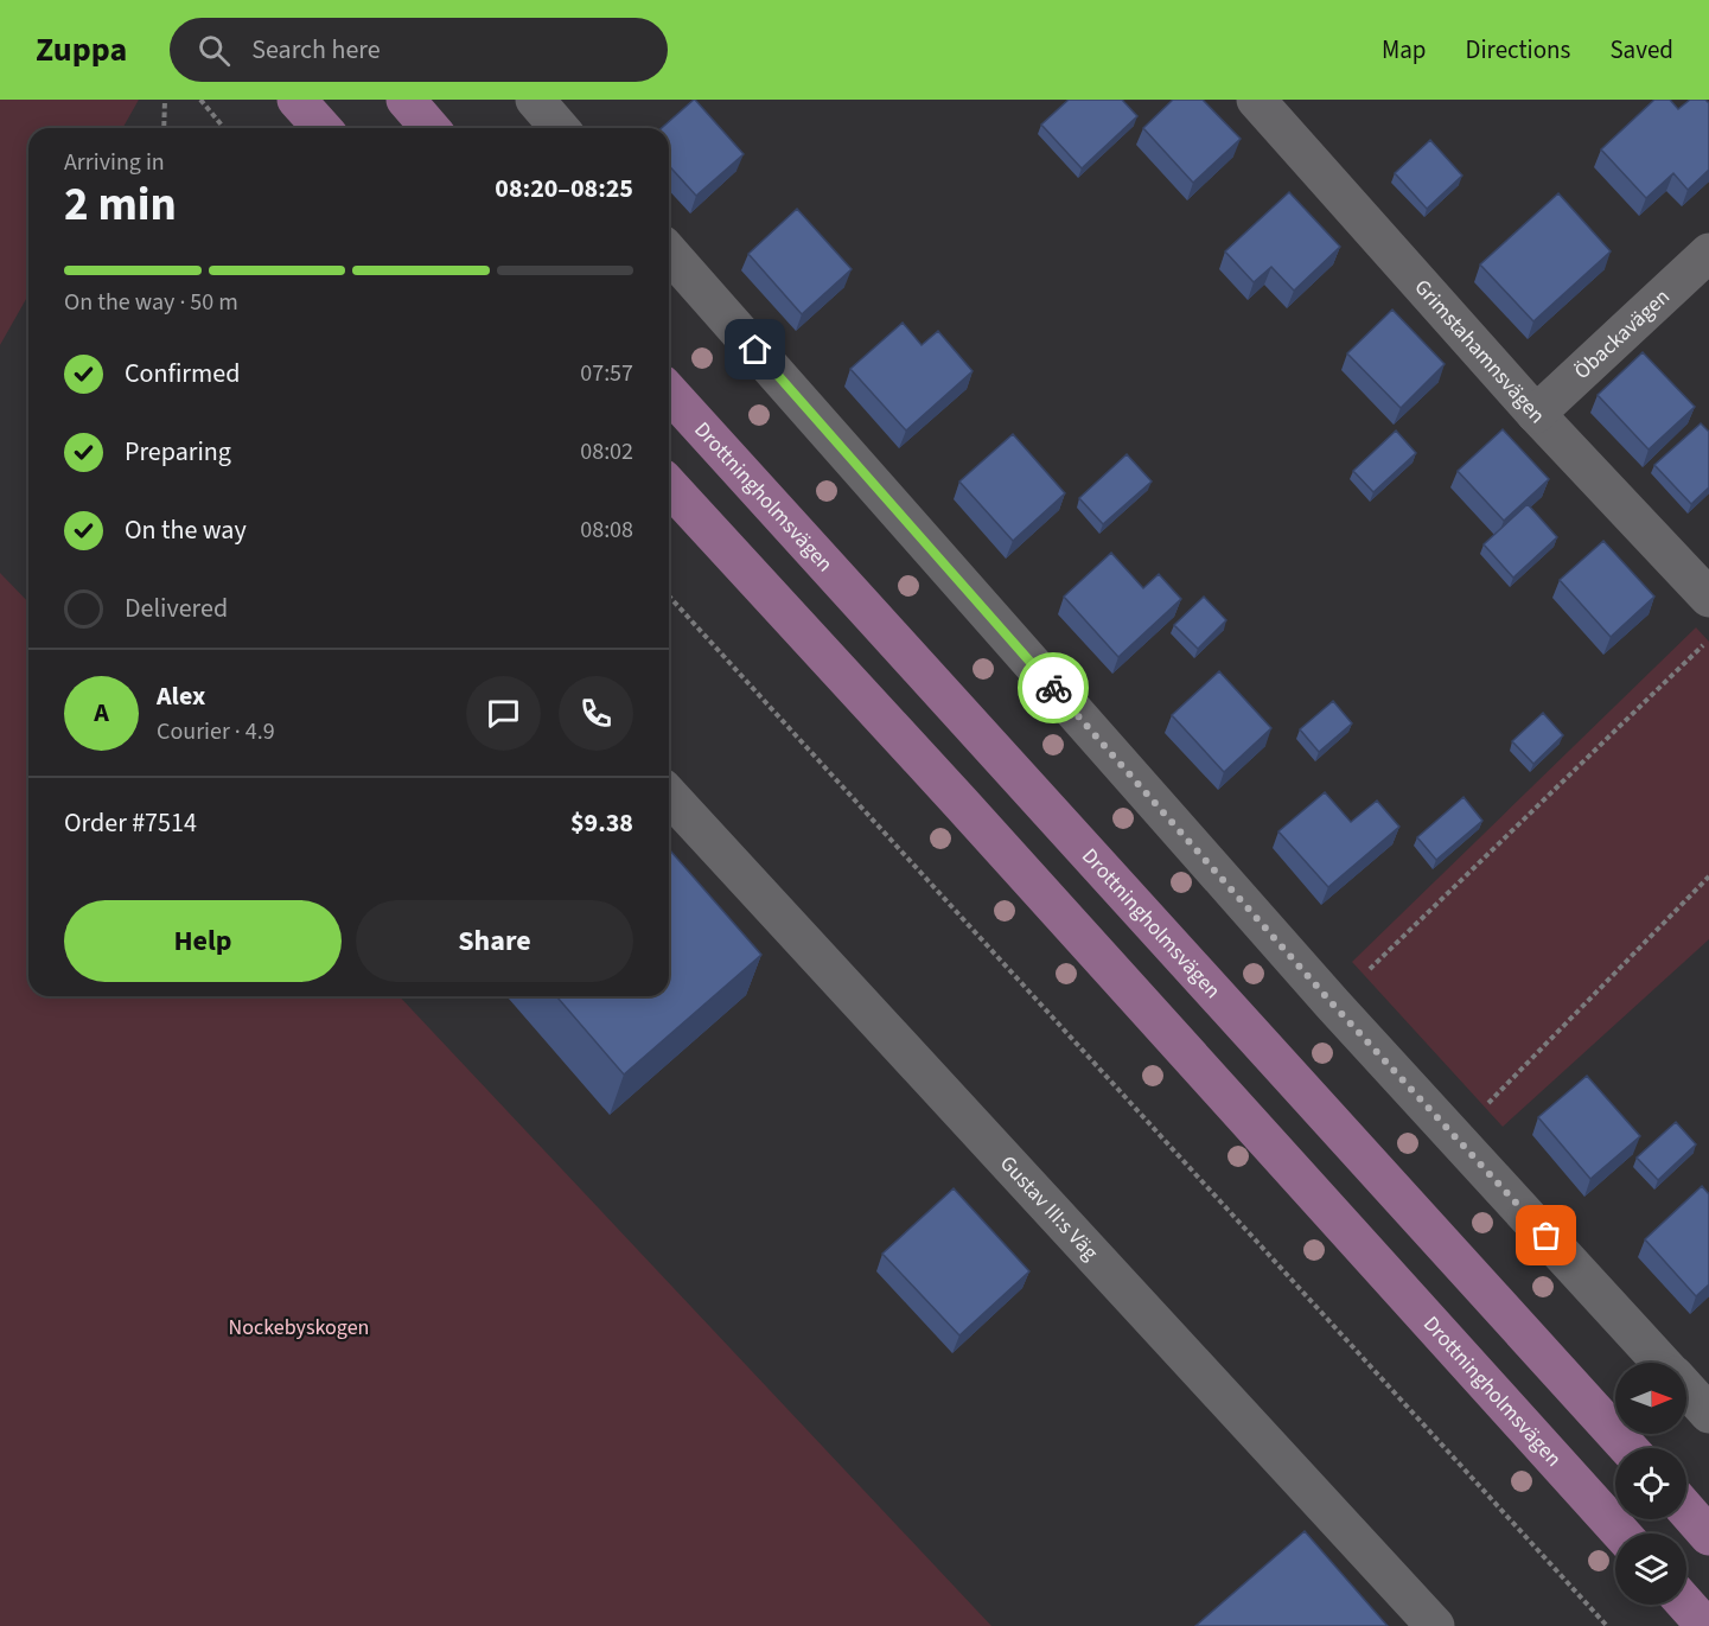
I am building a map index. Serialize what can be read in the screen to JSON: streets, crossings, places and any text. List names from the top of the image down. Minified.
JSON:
{"streets":{"main road":["Drottningholmsvägen"],"street":["Öbackavägen","Grimstahamnsvägen","Gustav III:s Väg"]},"crossings":[["Öbackavägen","Grimstahamnsvägen"]],"parks":["Nockebyskogen"],"north":"right","page":{"header":"Zuppa","search":"Search here","nav":["Map","Directions","Saved"],"heading":["2 min","Arriving in","08:20–08:25"],"panel":["Alex","Courier · 4.9","Order #7514","$9.38"],"bar":"On the way · 50 m","list":[["Confirmed","07:57"],["Preparing","08:02"],["On the way","08:08"],"Delivered"],"round":"A","buttons":["Help","Share"]}}
